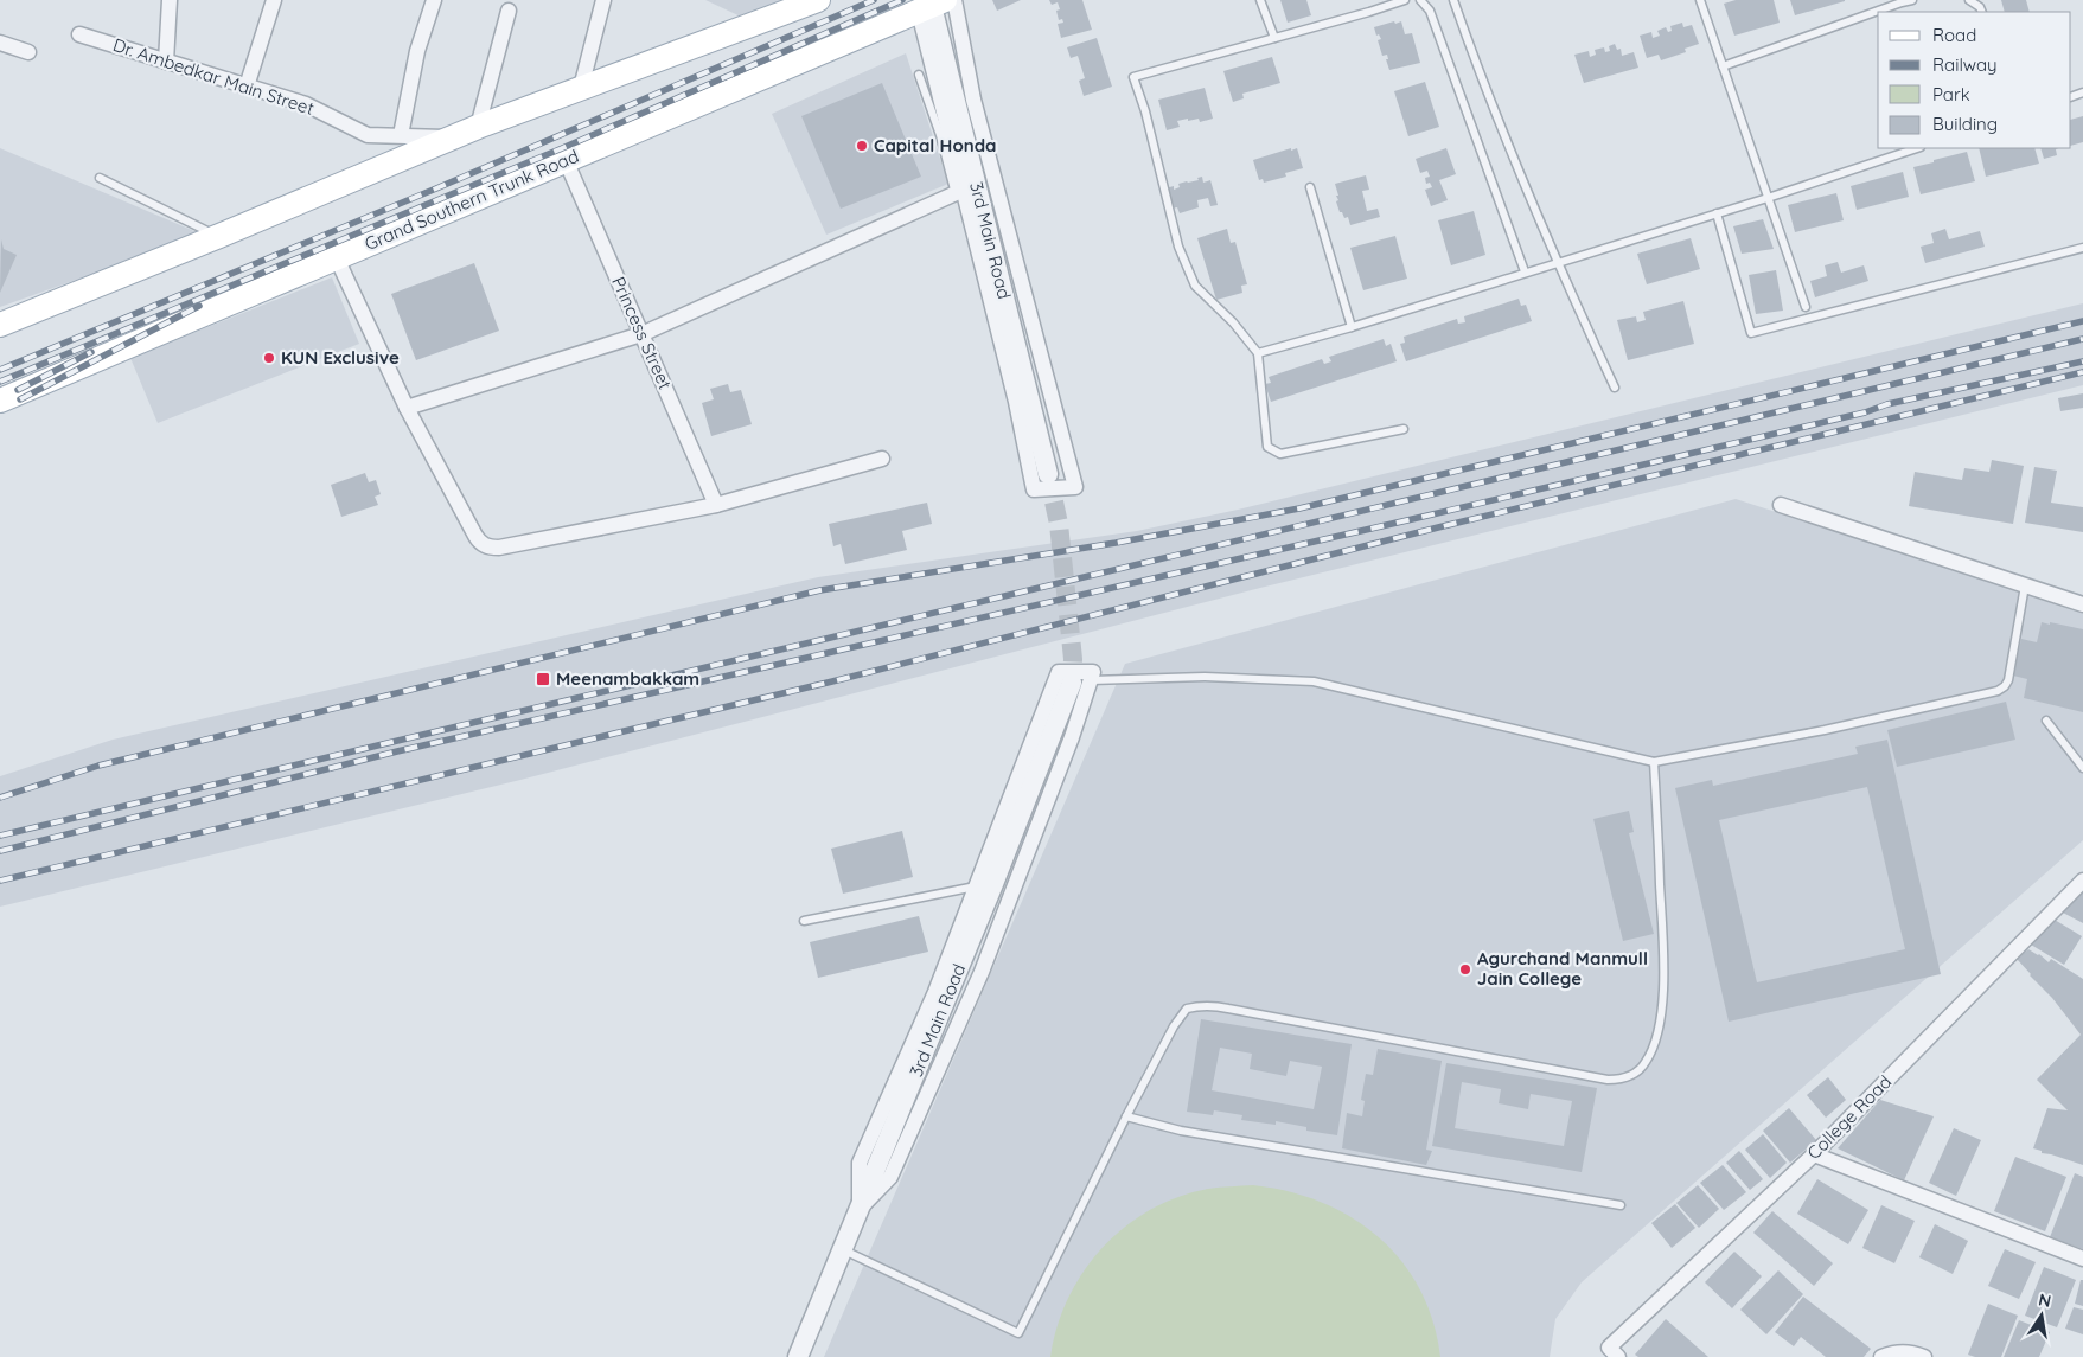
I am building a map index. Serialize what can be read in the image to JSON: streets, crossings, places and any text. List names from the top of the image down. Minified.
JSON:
{"streets":{"main road":["Grand Southern Trunk Road"],"street":["Dr. Ambedkar Main Street","3rd Main Road","Princess Street","College Road"]},"crossings":[["Grand Southern Trunk Road","3rd Main Road"],["Grand Southern Trunk Road","Princess Street"]],"places":{"other":["Capital Honda","KUN Exclusive","Agurchand Manmull Jain College"],"transit":["Meenambakkam"]},"legend":["Road","Railway","Park","Building"],"north":"top"}
